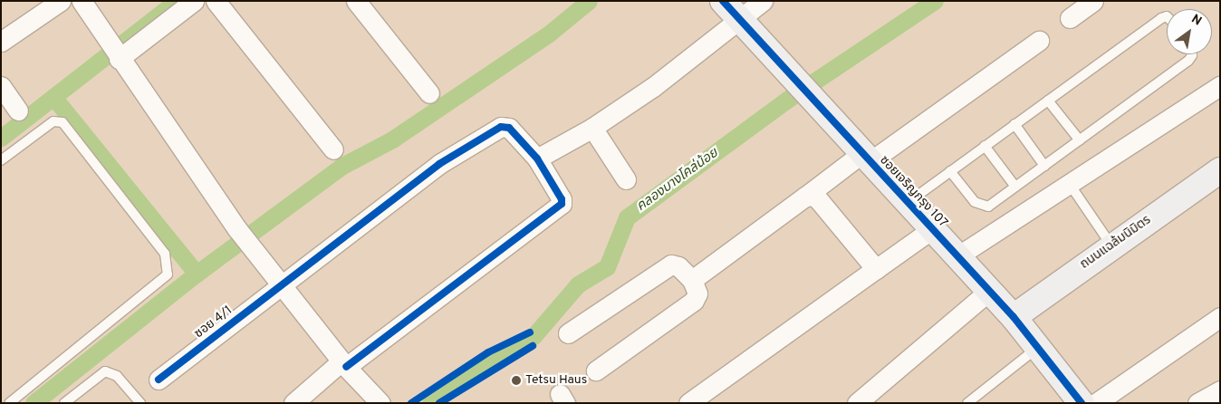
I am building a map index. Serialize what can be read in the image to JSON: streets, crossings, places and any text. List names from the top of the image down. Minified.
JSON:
{"streets":{"street":["ซอยเจริญกรุง 107","ถนนแฉล้มนิมิตร","ซอย 4/1"]},"crossings":[["ซอยเจริญกรุง 107","ถนนแฉล้มนิมิตร"]],"water":["คลองบางโคล่น้อย"],"places":["Tetsu Haus"],"north":"top right"}
